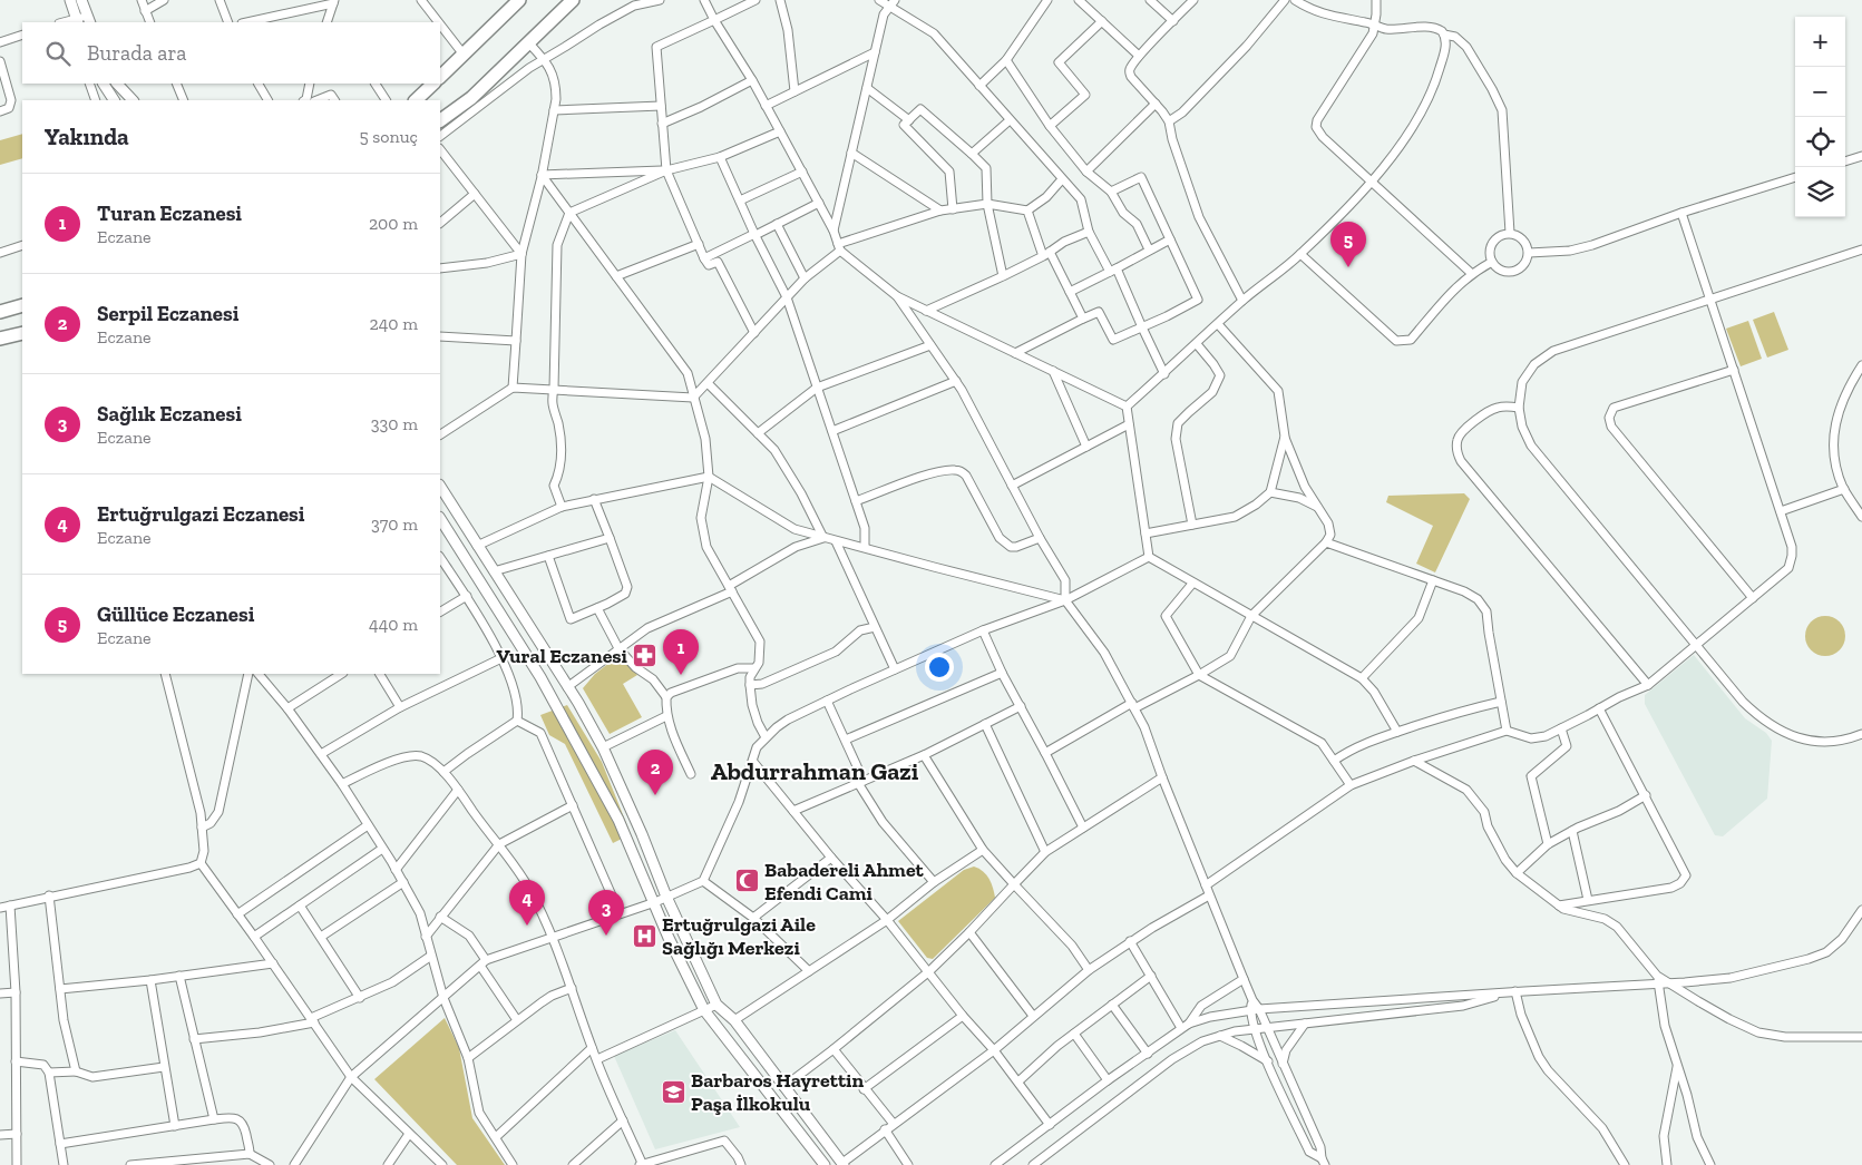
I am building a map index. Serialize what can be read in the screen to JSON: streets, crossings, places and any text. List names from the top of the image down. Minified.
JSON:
{"districts":["Abdurrahman Gazi"],"places":{"pharmacy":["Vural Eczanesi"],"mosque":["Babadereli Ahmet Efendi Cami"],"hospital":["Ertuğrulgazi Aile Sağlığı Merkezi"],"school or university":["Barbaros Hayrettin Paşa İlkokulu"]},"page":{"map_buttons":["+","−"],"search":"Burada ara","heading":["Yakında","5 sonuç"],"list":[{"mark":"1","name":"Turan Eczanesi","note":"Eczane","value":"200 m"},{"mark":"2","name":"Serpil Eczanesi","note":"Eczane","value":"240 m"},{"mark":"3","name":"Sağlık Eczanesi","note":"Eczane","value":"330 m"},{"mark":"4","name":"Ertuğrulgazi Eczanesi","note":"Eczane","value":"370 m"},{"mark":"5","name":"Güllüce Eczanesi","note":"Eczane","value":"440 m"}],"pins":["5","1","2","4","3"]}}
